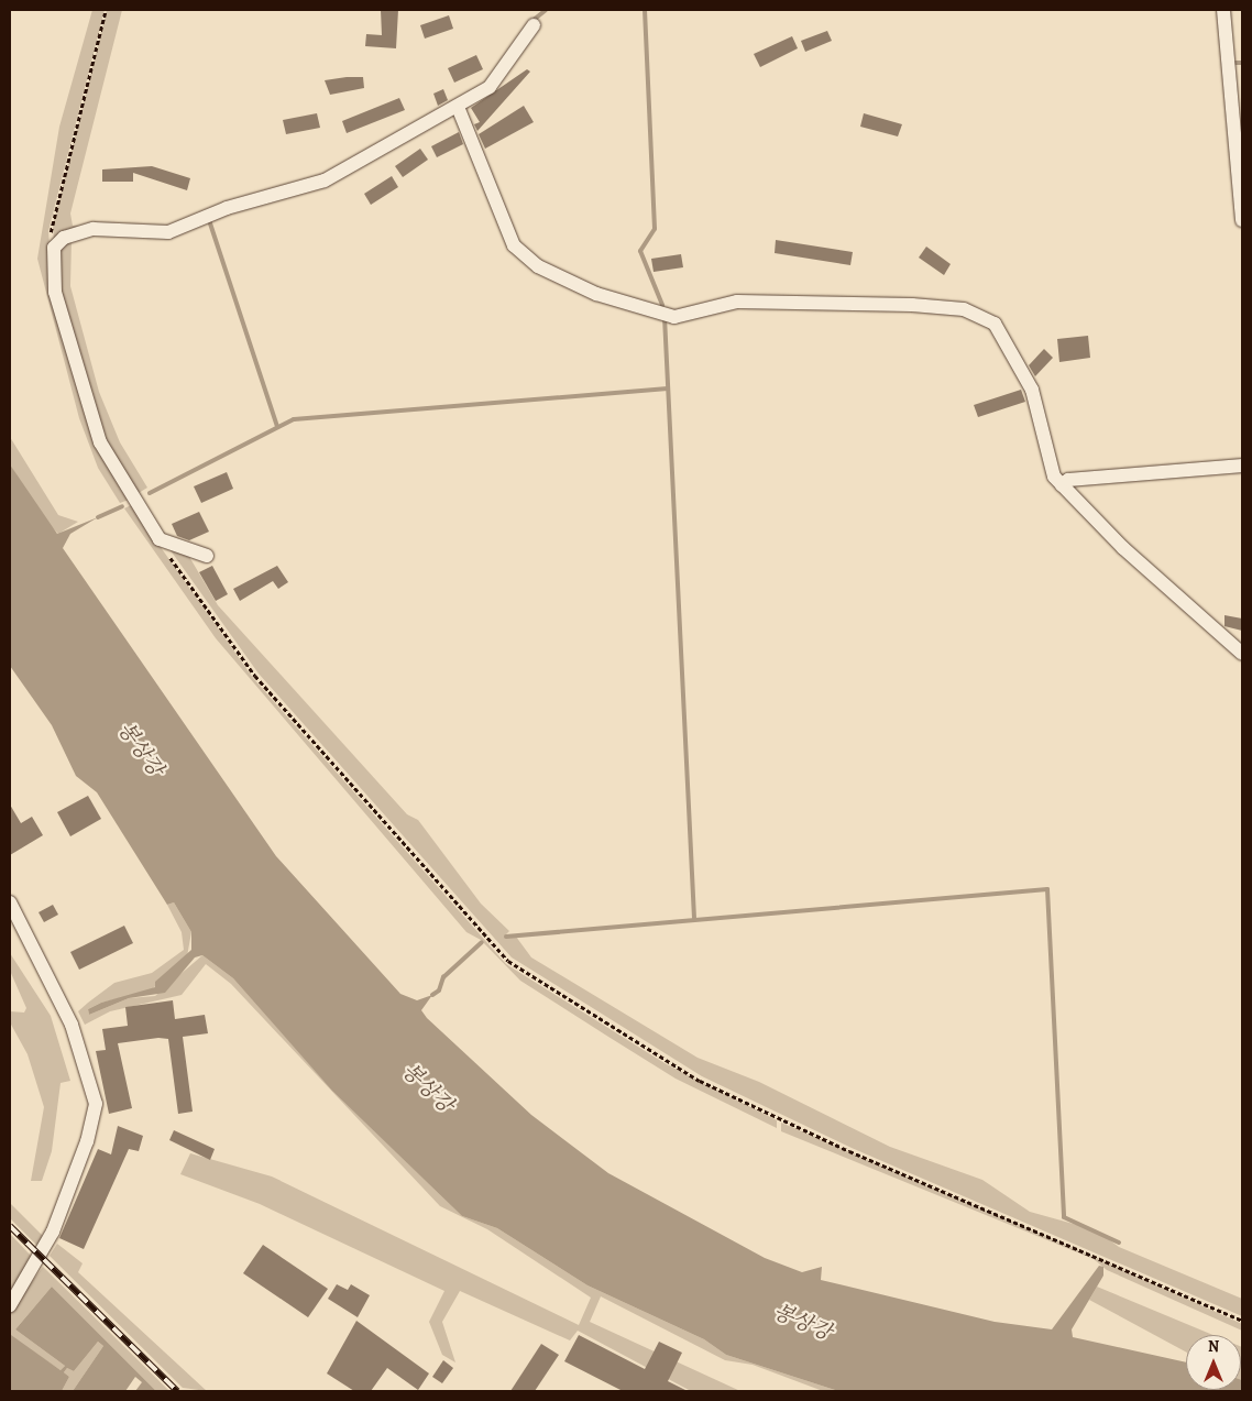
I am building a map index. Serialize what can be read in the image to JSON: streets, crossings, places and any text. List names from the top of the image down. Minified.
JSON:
{"water":["봉상강"],"north":"top"}
